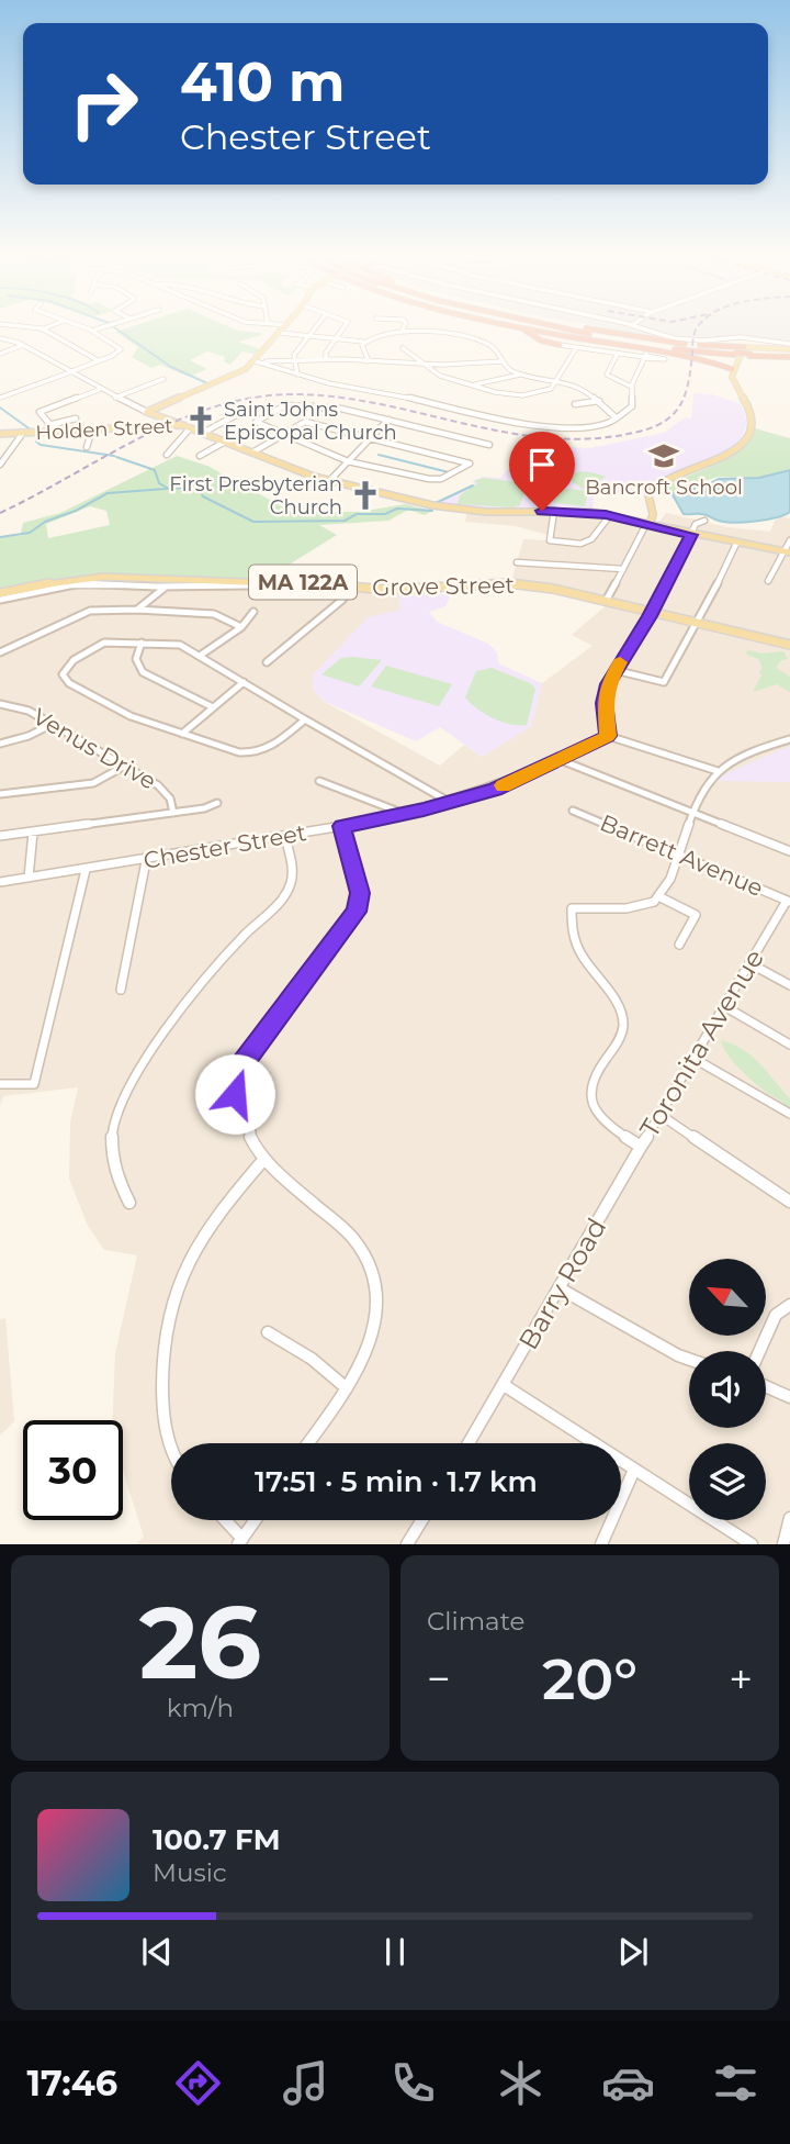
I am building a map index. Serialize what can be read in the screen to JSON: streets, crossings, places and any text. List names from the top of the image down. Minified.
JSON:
{"streets":{"main road":["Holden Street","MA 122A","Grove Street"],"street":["Venus Drive","Chester Street","Barrett Avenue","Toronita Avenue","Barry Road"]},"crossings":[["Barrett Avenue","Toronita Avenue"],["Toronita Avenue","Barry Road"]],"places":{"church":["Saint Johns Episcopal Church","First Presbyterian Church"],"school or university":["Bancroft School"]},"north":"top left","page":{"turn":["410 m","Chester Street"],"limit":"30","trip":"17:51 · 5 min · 1.7 km","tile":[["26","km/h"],"Climate"],"heat":["−","20°","+"],"song":["100.7 FM","Music"],"tabs":"17:46"}}
